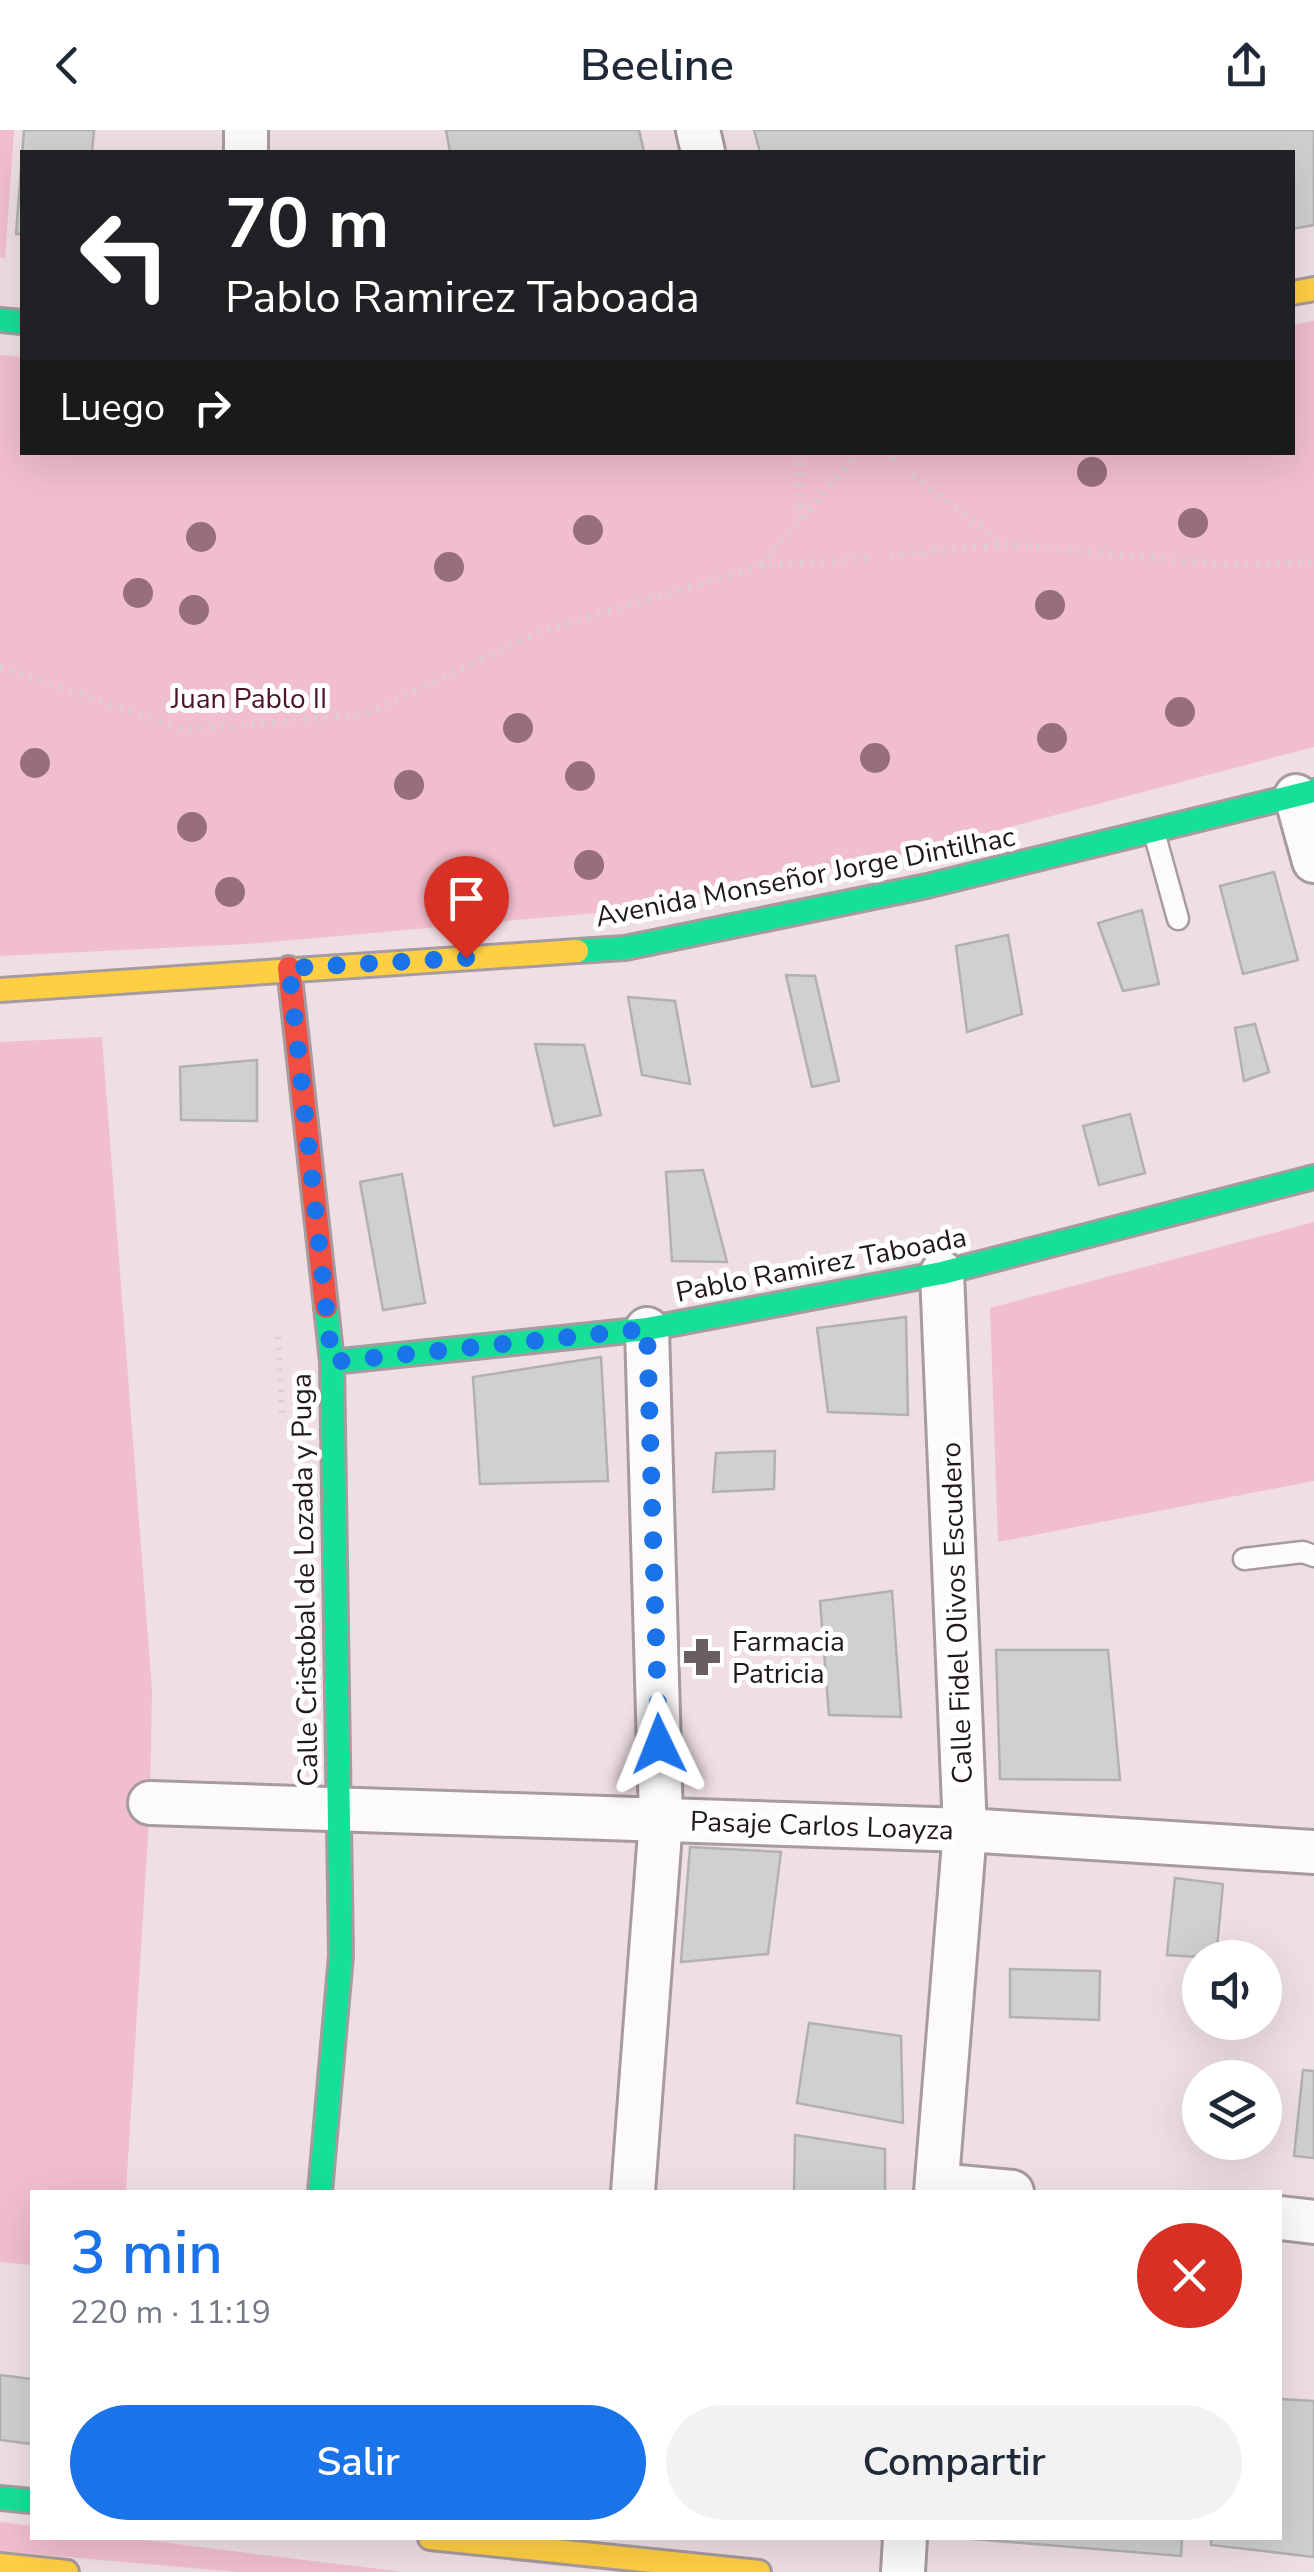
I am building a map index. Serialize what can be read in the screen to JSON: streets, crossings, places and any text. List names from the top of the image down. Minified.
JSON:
{"streets":{"street":["Avenida Monseñor Jorge Dintilhac","Pablo Ramirez Taboada","Calle Cristobal de Lozada y Puga","Calle Fidel Olivos Escudero","Pasaje Carlos Loayza"]},"crossings":[["Avenida Monseñor Jorge Dintilhac","Calle Cristobal de Lozada y Puga"],["Pablo Ramirez Taboada","Calle Cristobal de Lozada y Puga"],["Pablo Ramirez Taboada","Calle Fidel Olivos Escudero"],["Calle Cristobal de Lozada y Puga","Pasaje Carlos Loayza"],["Calle Fidel Olivos Escudero","Pasaje Carlos Loayza"]],"parks":["Juan Pablo II"],"places":{"pharmacy":["Farmacia Patricia"]},"page":{"header":"Beeline","turn":["70 m","Pablo Ramirez Taboada"],"then":"Luego","heading":["3 min","220 m · 11:19"],"buttons":["Salir","Compartir"]}}
